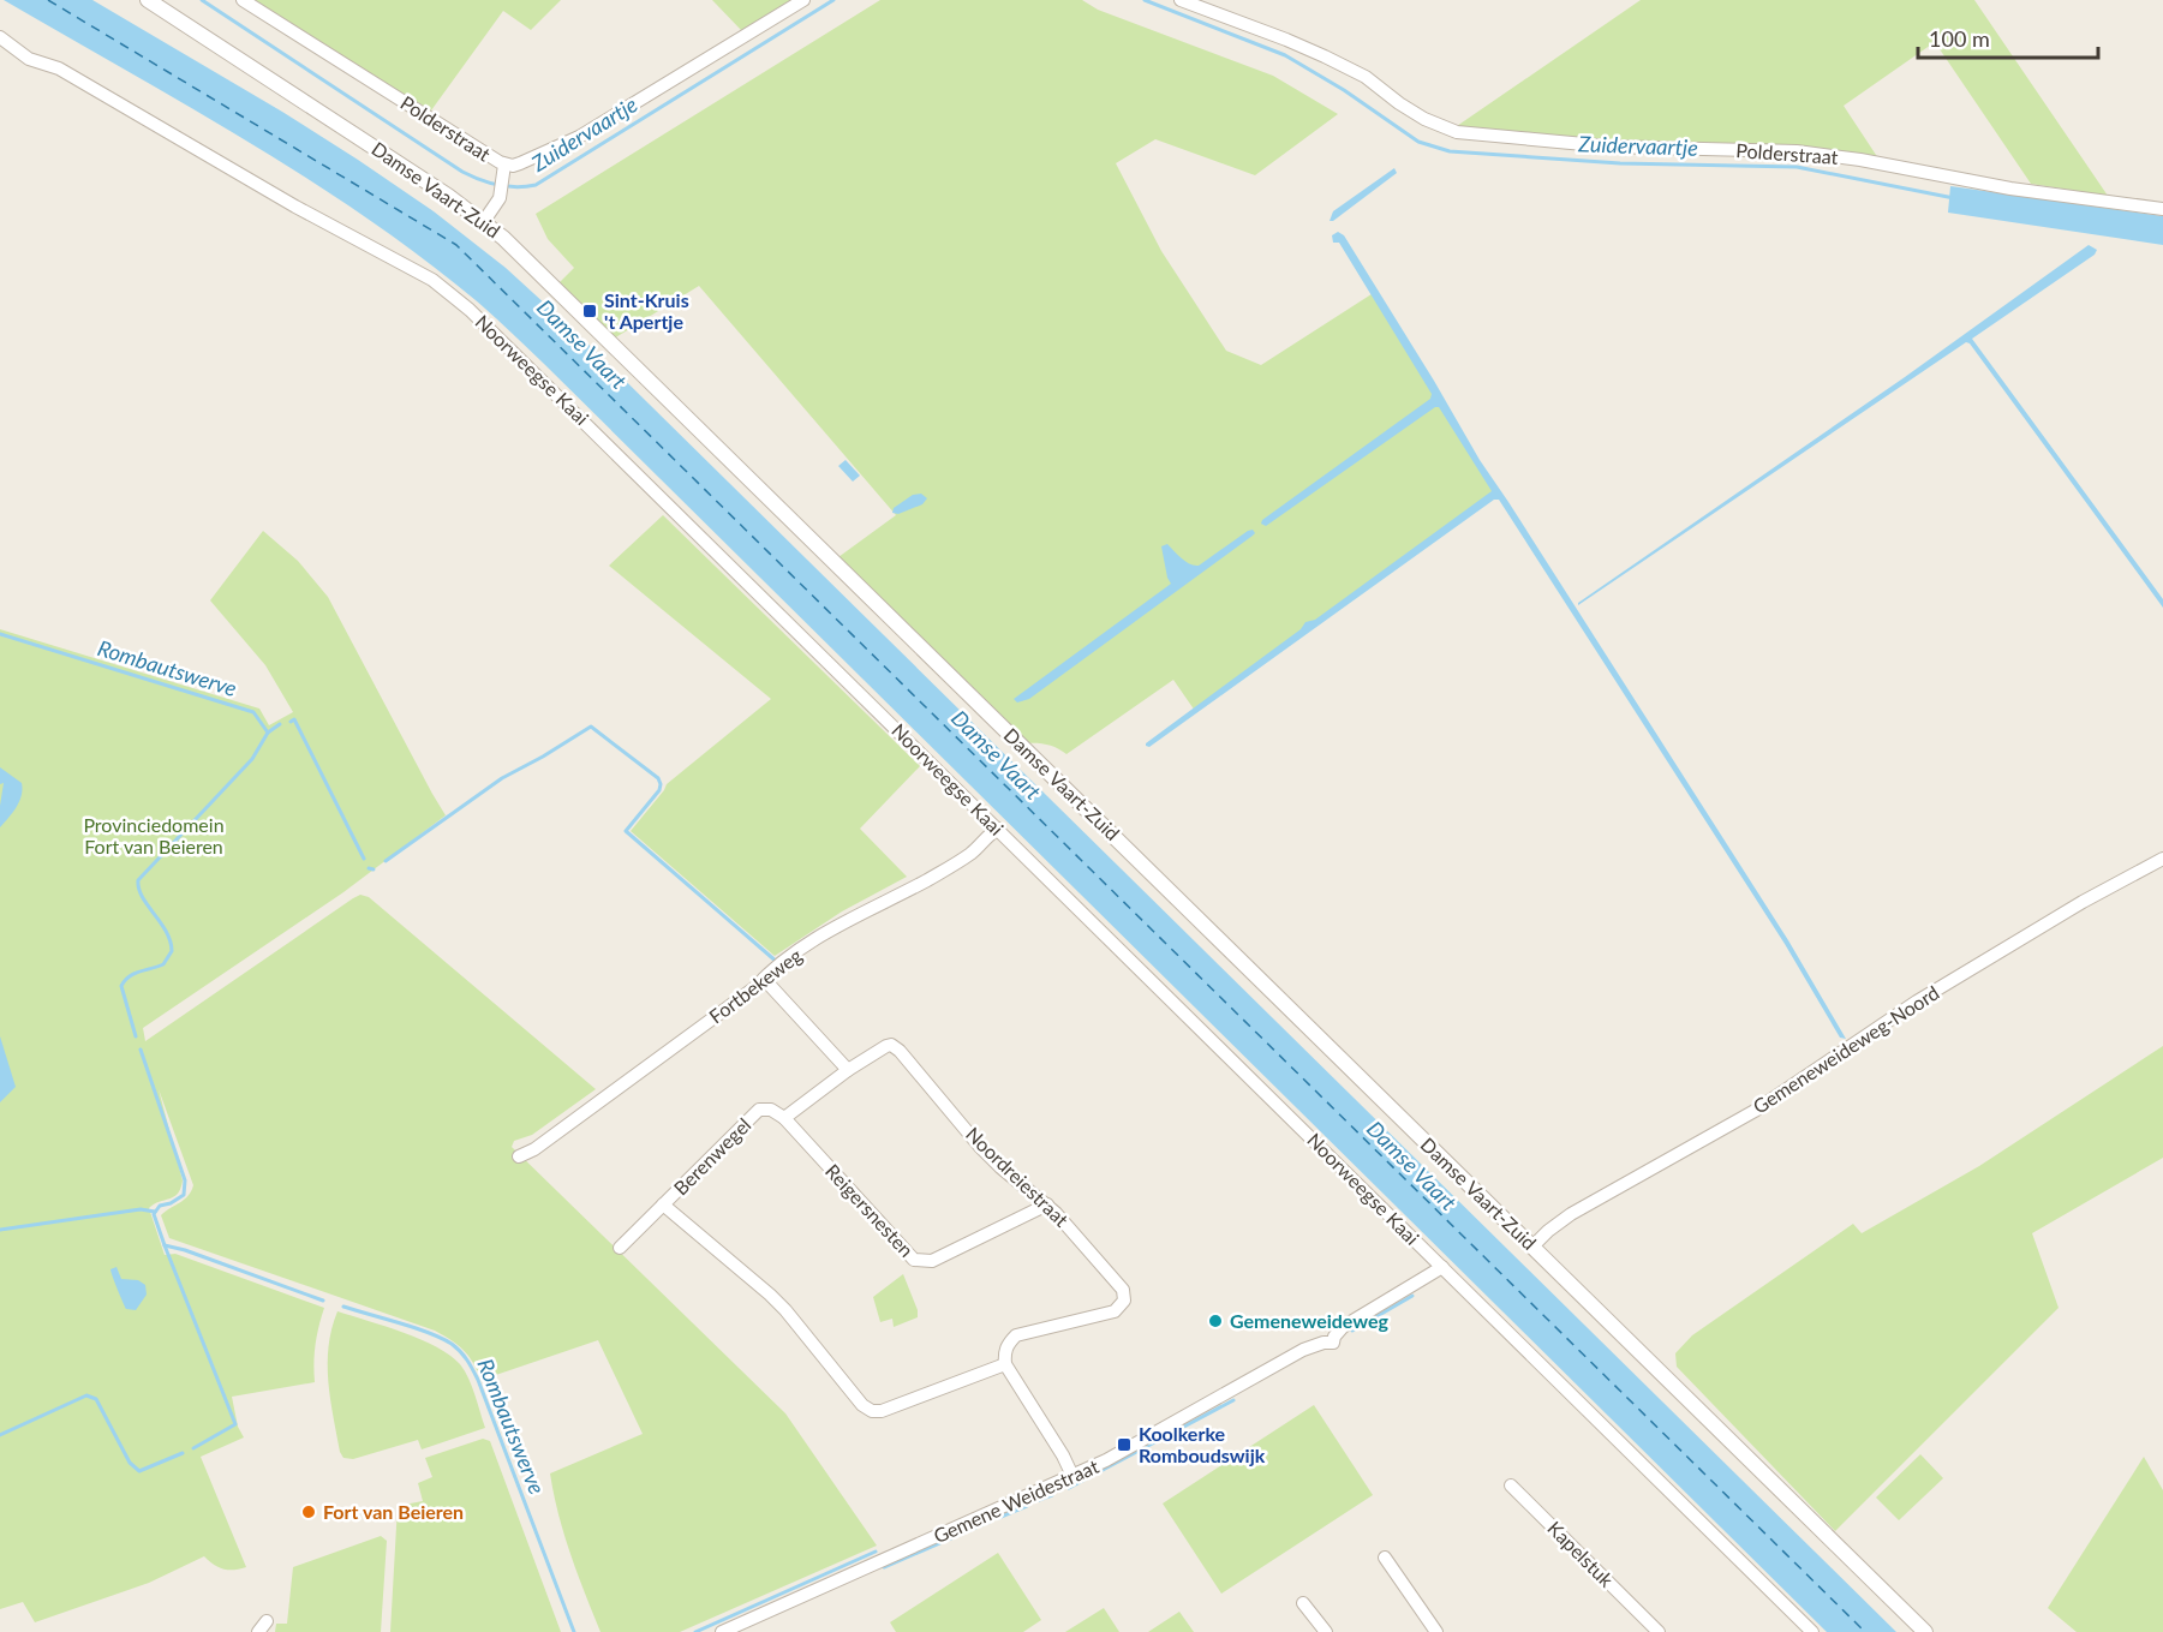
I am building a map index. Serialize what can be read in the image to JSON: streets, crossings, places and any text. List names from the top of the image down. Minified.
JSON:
{"streets":{"street":["Polderstraat","Damse Vaart-Zuid","Noorweegse Kaai","Fortbekeweg","Gemeneweideweg-Noord","Berenwegel","Noordreiestraat","Reigersnesten","Gemene Weidestraat","Kapelstuk"]},"crossings":[["Damse Vaart-Zuid","Gemeneweideweg-Noord"],["Noorweegse Kaai","Fortbekeweg"],["Noorweegse Kaai","Gemene Weidestraat"],["Berenwegel","Reigersnesten"],["Noordreiestraat","Reigersnesten"]],"water":["Zuidervaartje","Damse Vaart","Rombautswerve"],"parks":["Provinciedomein Fort van Beieren"],"places":{"transit":["Sint-Kruis 't Apertje","Koolkerke Romboudswijk"],"other":["Gemeneweideweg","Fort van Beieren"]},"scale_bar":"100 m"}
